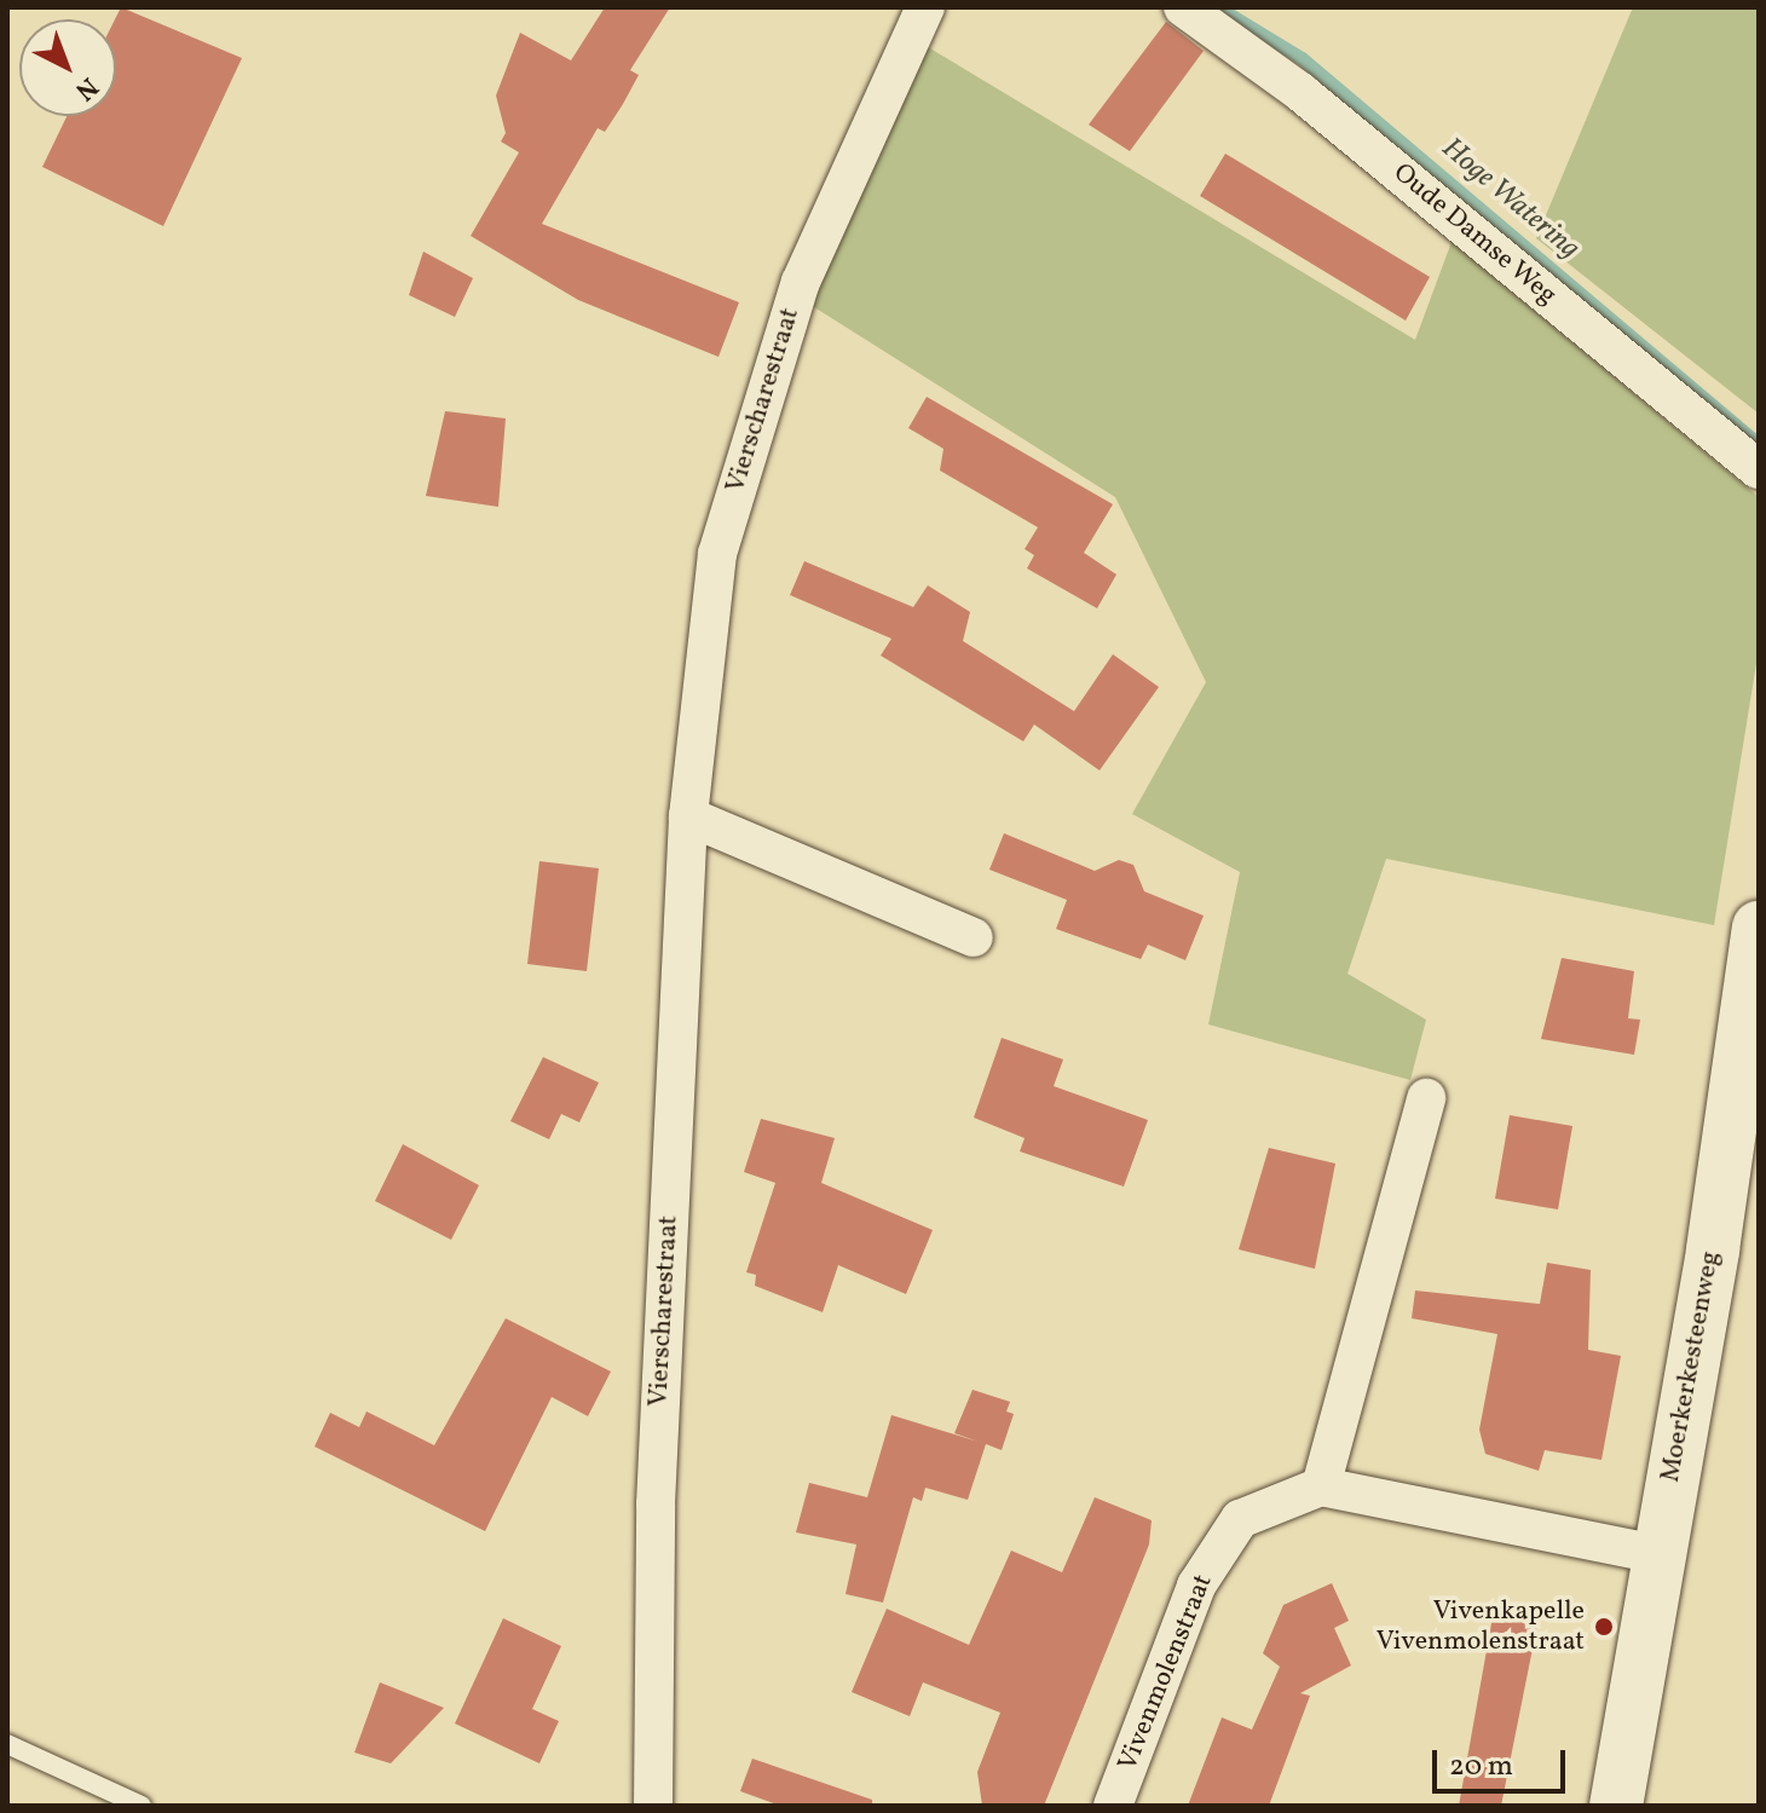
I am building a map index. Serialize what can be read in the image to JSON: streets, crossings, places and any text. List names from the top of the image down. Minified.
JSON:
{"streets":{"street":["Oude Damse Weg","Vierscharestraat","Moerkerkesteenweg","Vivenmolenstraat"]},"water":["Hoge Watering"],"places":["Vivenkapelle Vivenmolenstraat"],"scale_bar":"20 m","north":"bottom right"}
